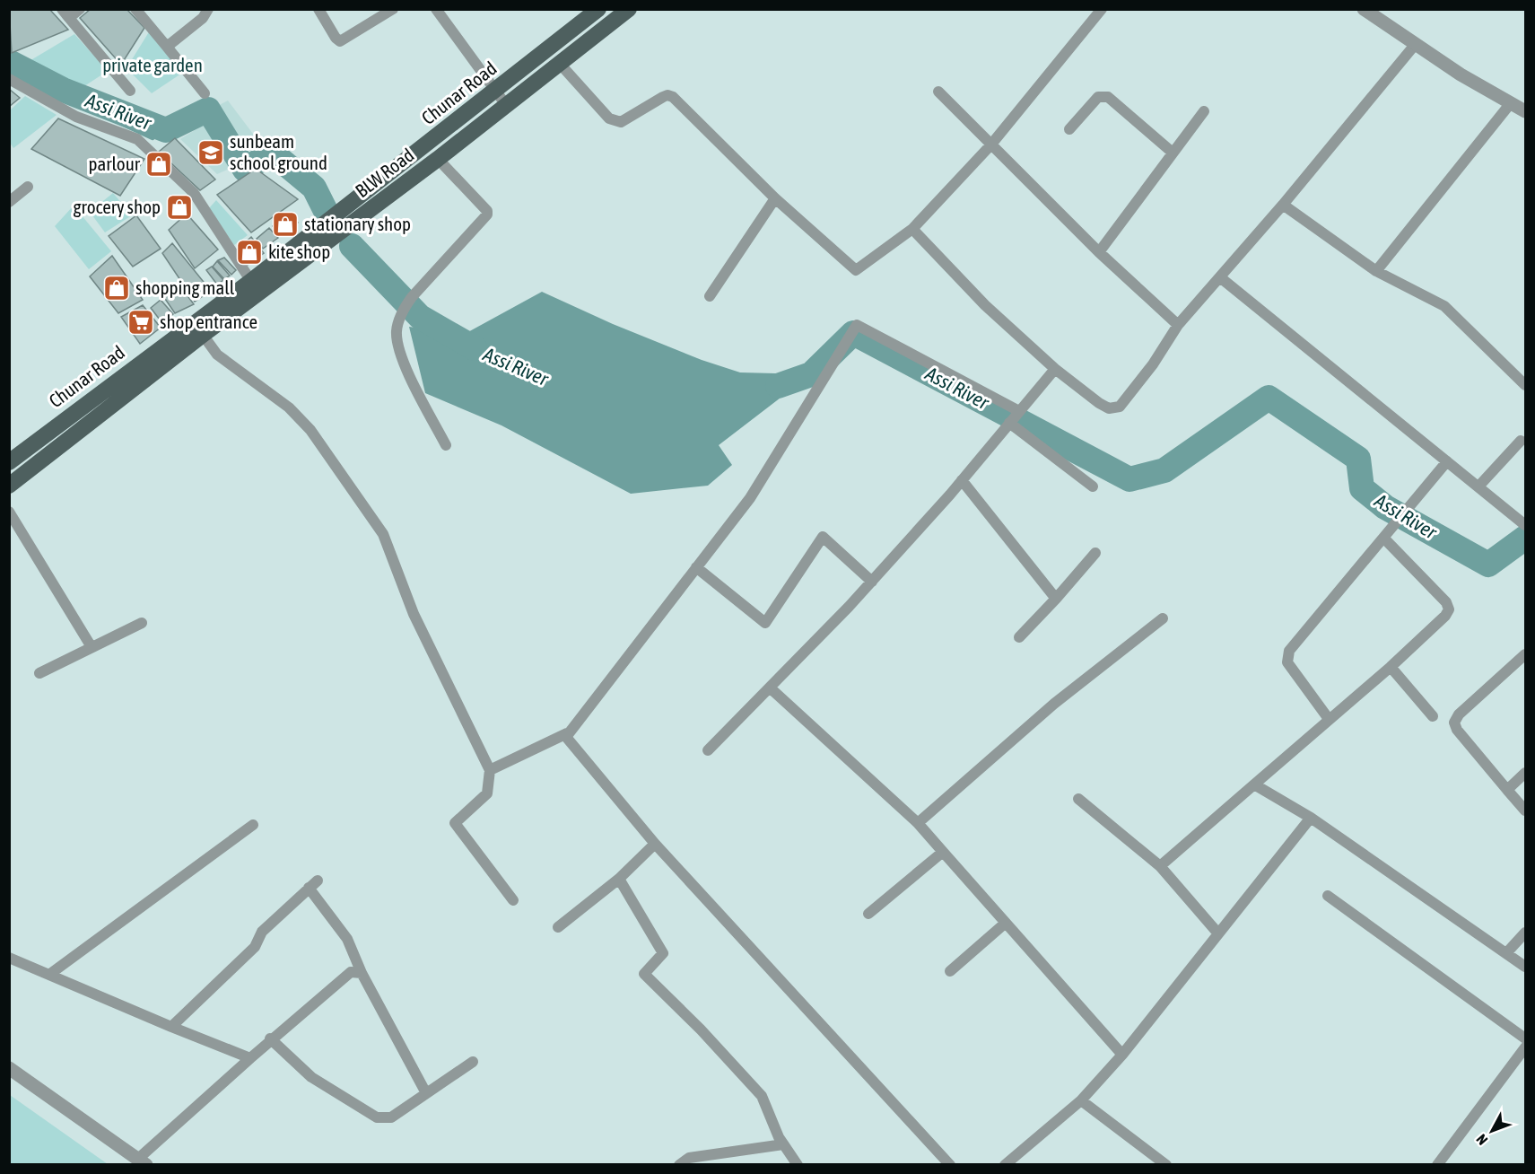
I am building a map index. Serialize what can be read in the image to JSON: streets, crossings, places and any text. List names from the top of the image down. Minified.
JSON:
{"streets":{"main road":["Chunar Road","BLW Road"]},"crossings":[["Chunar Road","BLW Road"]],"water":["Assi River"],"parks":["private garden"],"places":{"school or university":["sunbeam school ground"],"shop":["parlour","grocery shop","stationary shop","kite shop","shopping mall"],"supermarket":["shop entrance"]},"north":"bottom left"}
